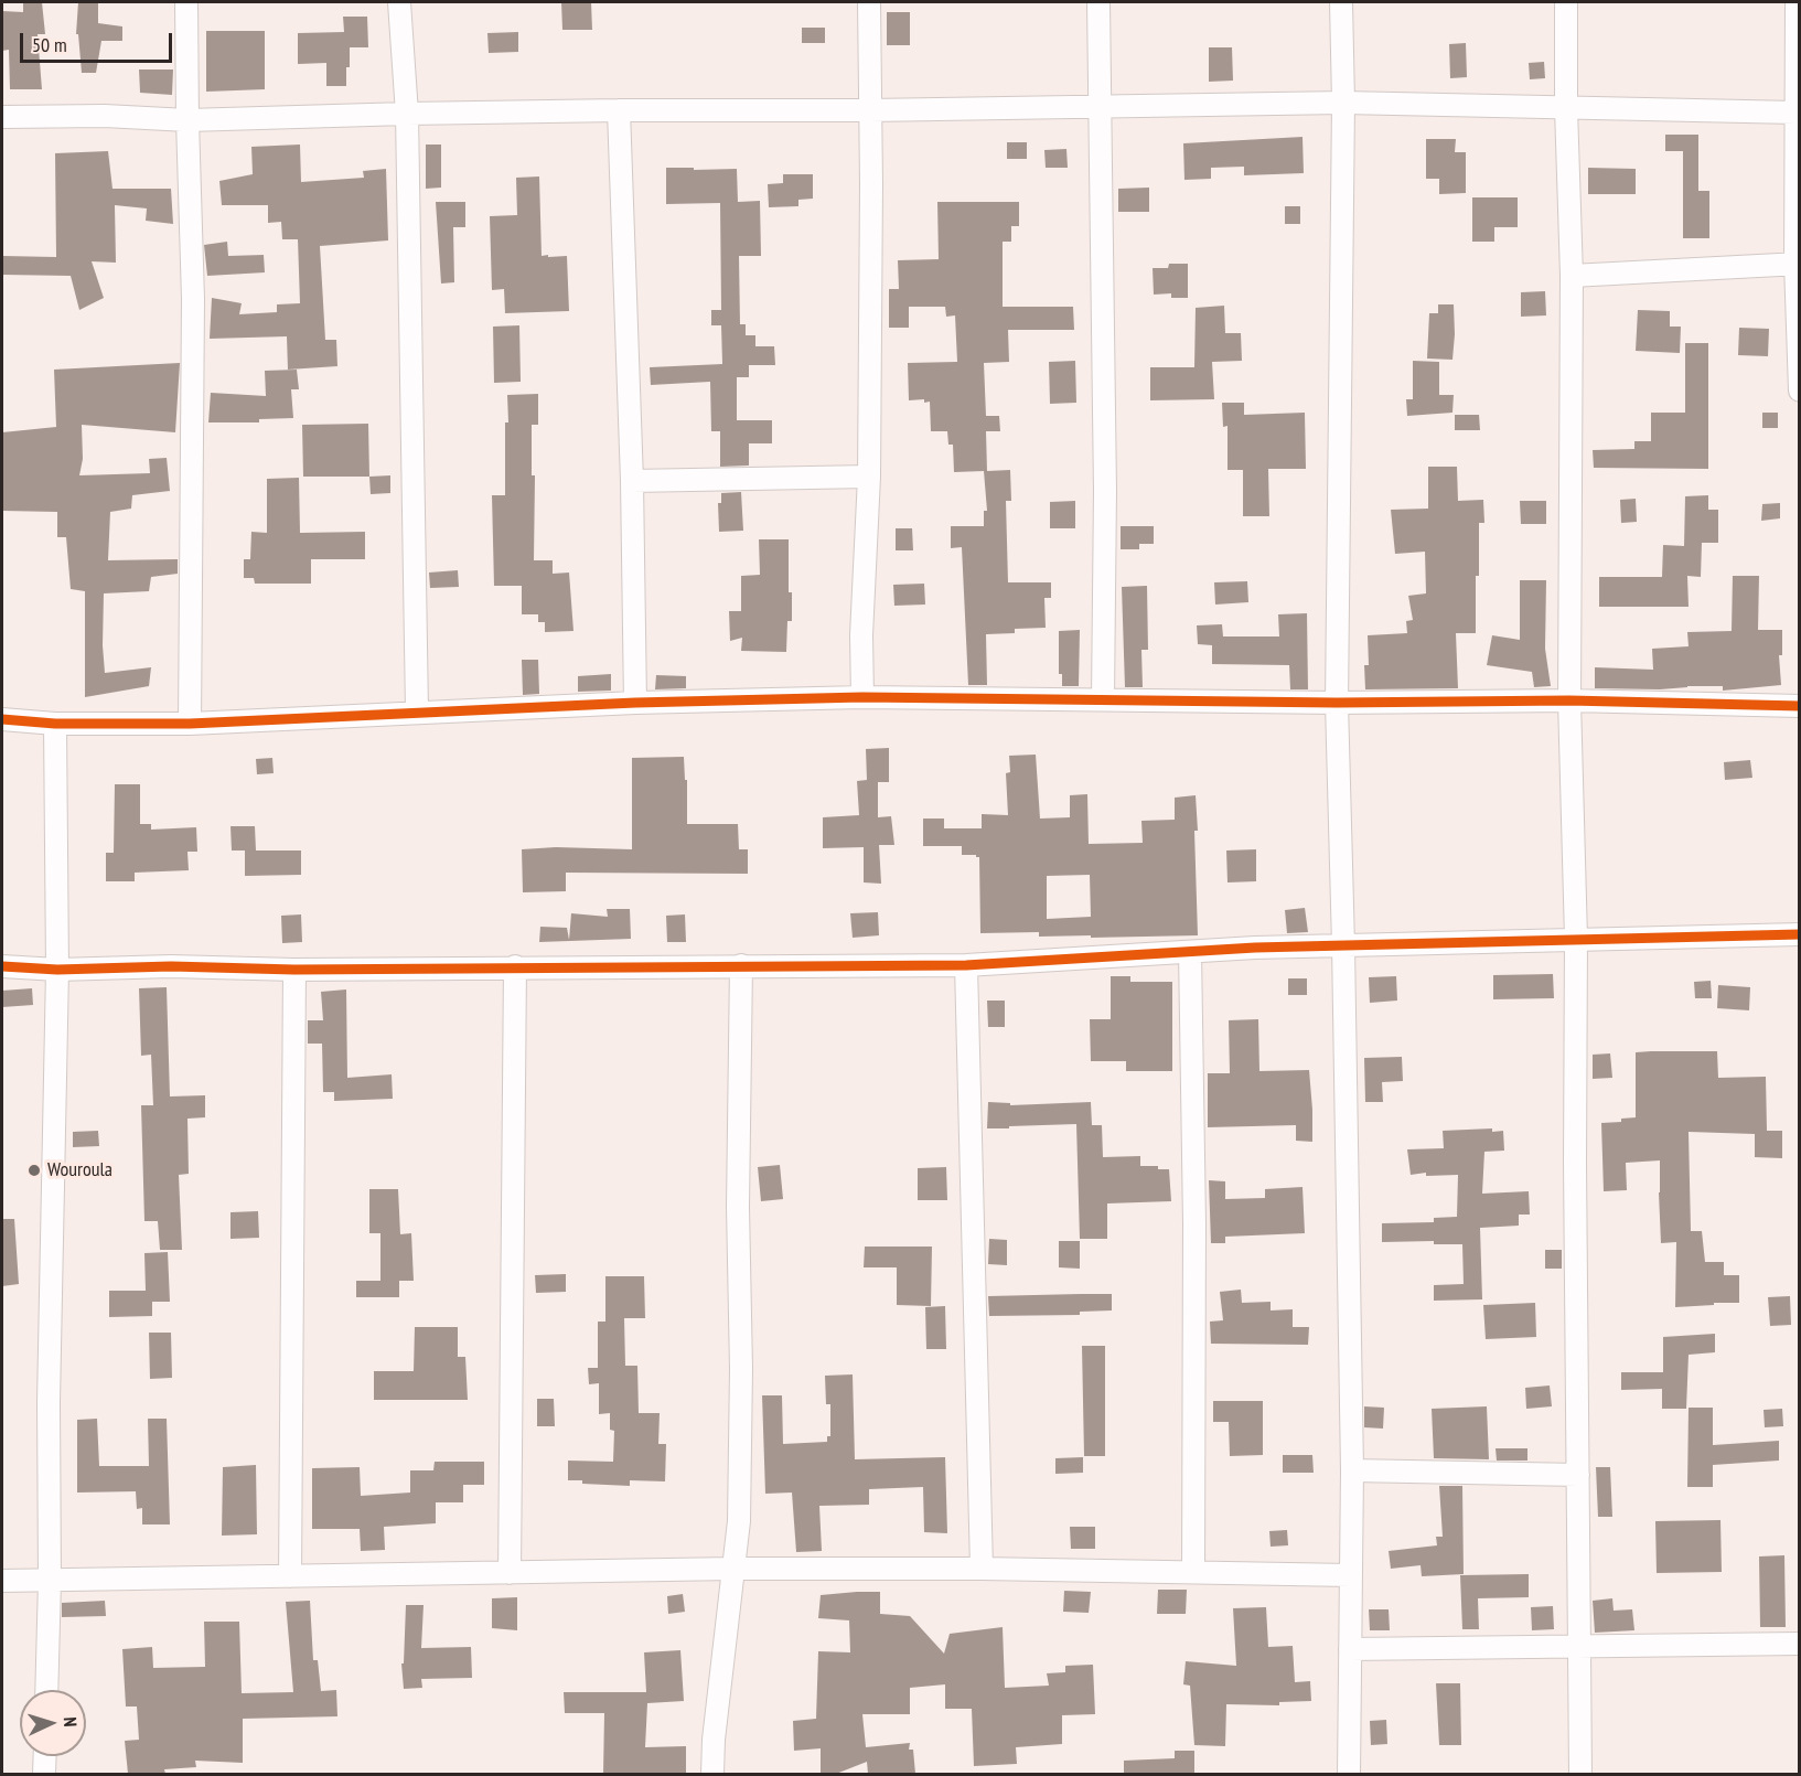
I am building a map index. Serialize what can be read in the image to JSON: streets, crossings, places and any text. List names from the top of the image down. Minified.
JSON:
{"places":["Wouroula"],"scale_bar":"50 m","north":"right"}
